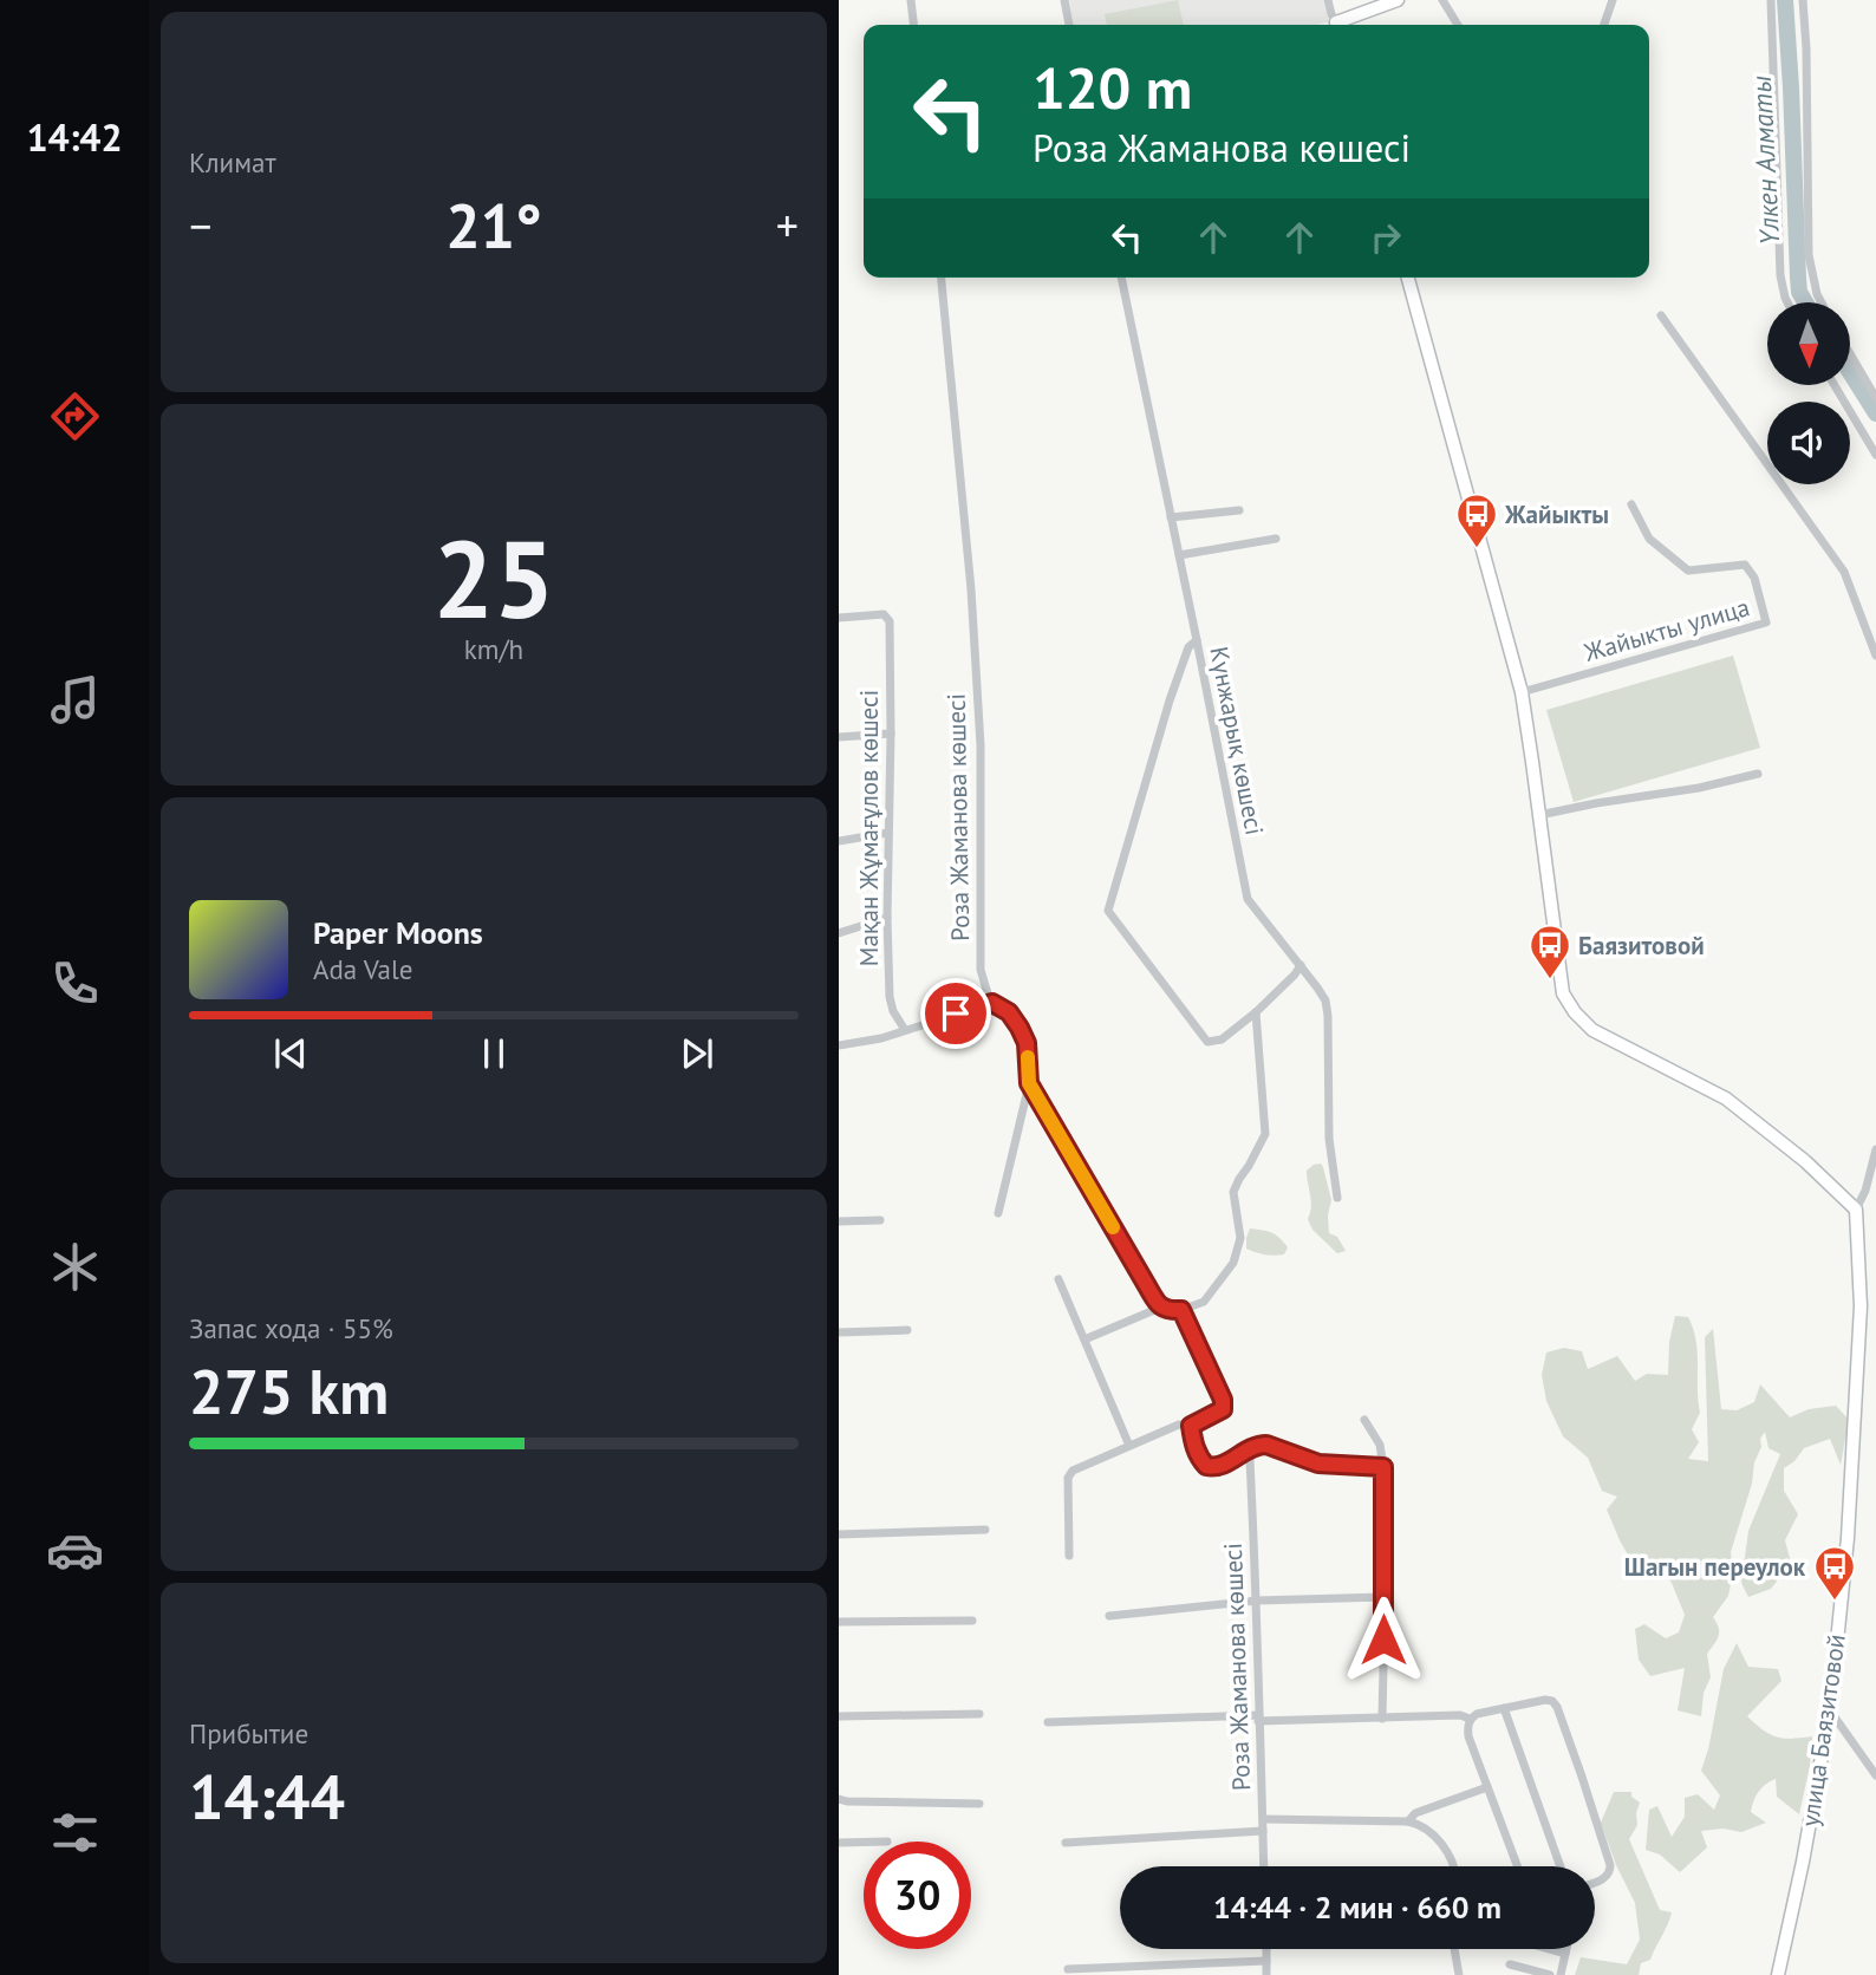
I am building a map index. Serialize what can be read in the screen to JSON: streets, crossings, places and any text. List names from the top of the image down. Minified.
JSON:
{"streets":{"street":["Жайыкты улица","Күнжарық көшесі","Роза Жаманова көшесі","Мақан Жұмағұлов көшесі","улица Баязитовой"]},"water":["Үлкен Алматы"],"places":{"bus stop":["Жайыкты","Баязитовой","Шагын переулок"]},"north":"bottom","page":{"tabs":"14:42","tile":["Климат",["25","km/h"],["Запас хода · 55%","275 km"],["Прибытие","14:44"]],"turn":["120 m","Роза Жаманова көшесі"],"heat":["−","21°","+"],"song":["Paper Moons","Ada Vale"],"limit":"30","trip":"14:44 · 2 мин · 660 m"}}
